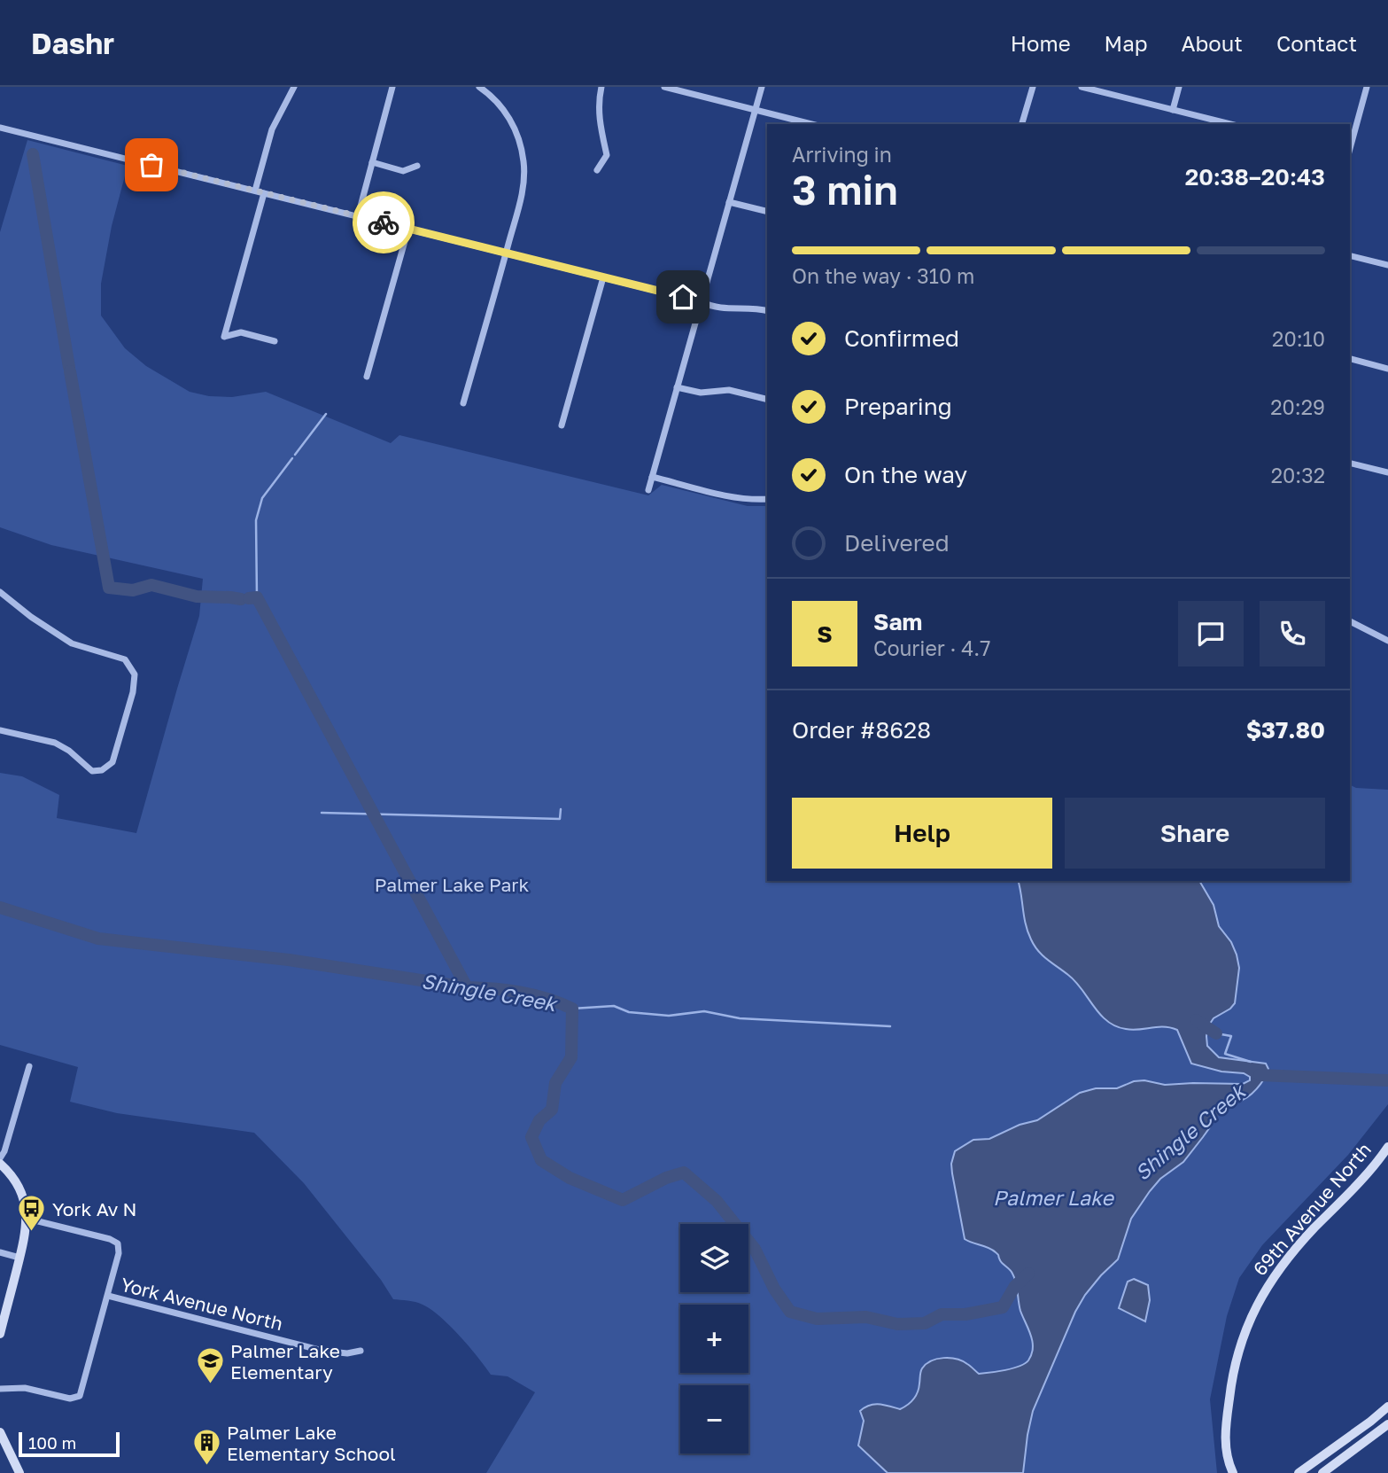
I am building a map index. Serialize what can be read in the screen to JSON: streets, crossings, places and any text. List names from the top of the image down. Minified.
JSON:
{"streets":{"street":["69th Avenue North","York Avenue North"]},"water":["Shingle Creek","Palmer Lake"],"parks":["Palmer Lake Park"],"places":{"bus stop":["York Av N"],"school or university":["Palmer Lake Elementary"],"building":["Palmer Lake Elementary School"]},"scale_bar":"100 m","page":{"header":"Dashr","nav":["Home","Map","About","Contact"],"heading":["3 min","Arriving in","20:38–20:43"],"panel":["Sam","Courier · 4.7","Order #8628","$37.80"],"bar":"On the way · 310 m","list":[["Confirmed","20:10"],["Preparing","20:29"],["On the way","20:32"],"Delivered"],"round":"S","buttons":["Help","Share"],"map_buttons":["+","−"],"scale":"100 m"}}
